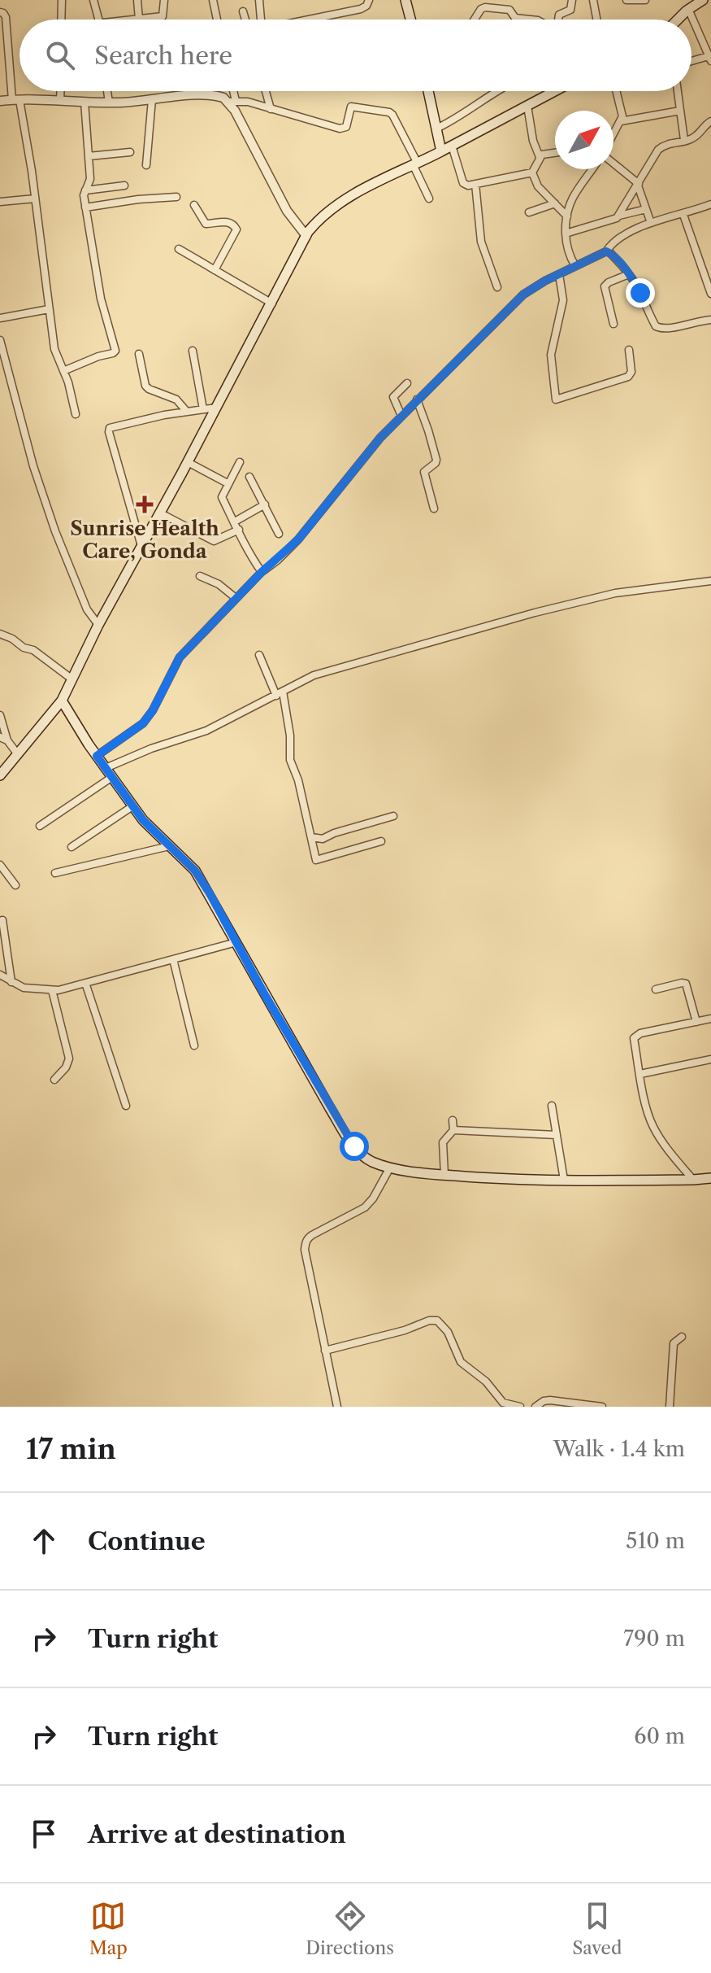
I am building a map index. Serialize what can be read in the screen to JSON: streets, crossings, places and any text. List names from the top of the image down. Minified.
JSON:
{"places":{"health":["Sunrise Health Care, Gonda"]},"north":"top right","page":{"search":"Search here","heading":["17 min","Walk · 1.4 km"],"list":[["Continue","510 m"],["Turn right","790 m"],["Turn right","60 m"],"Arrive at destination"],"nav":["Map","Directions","Saved"]}}
